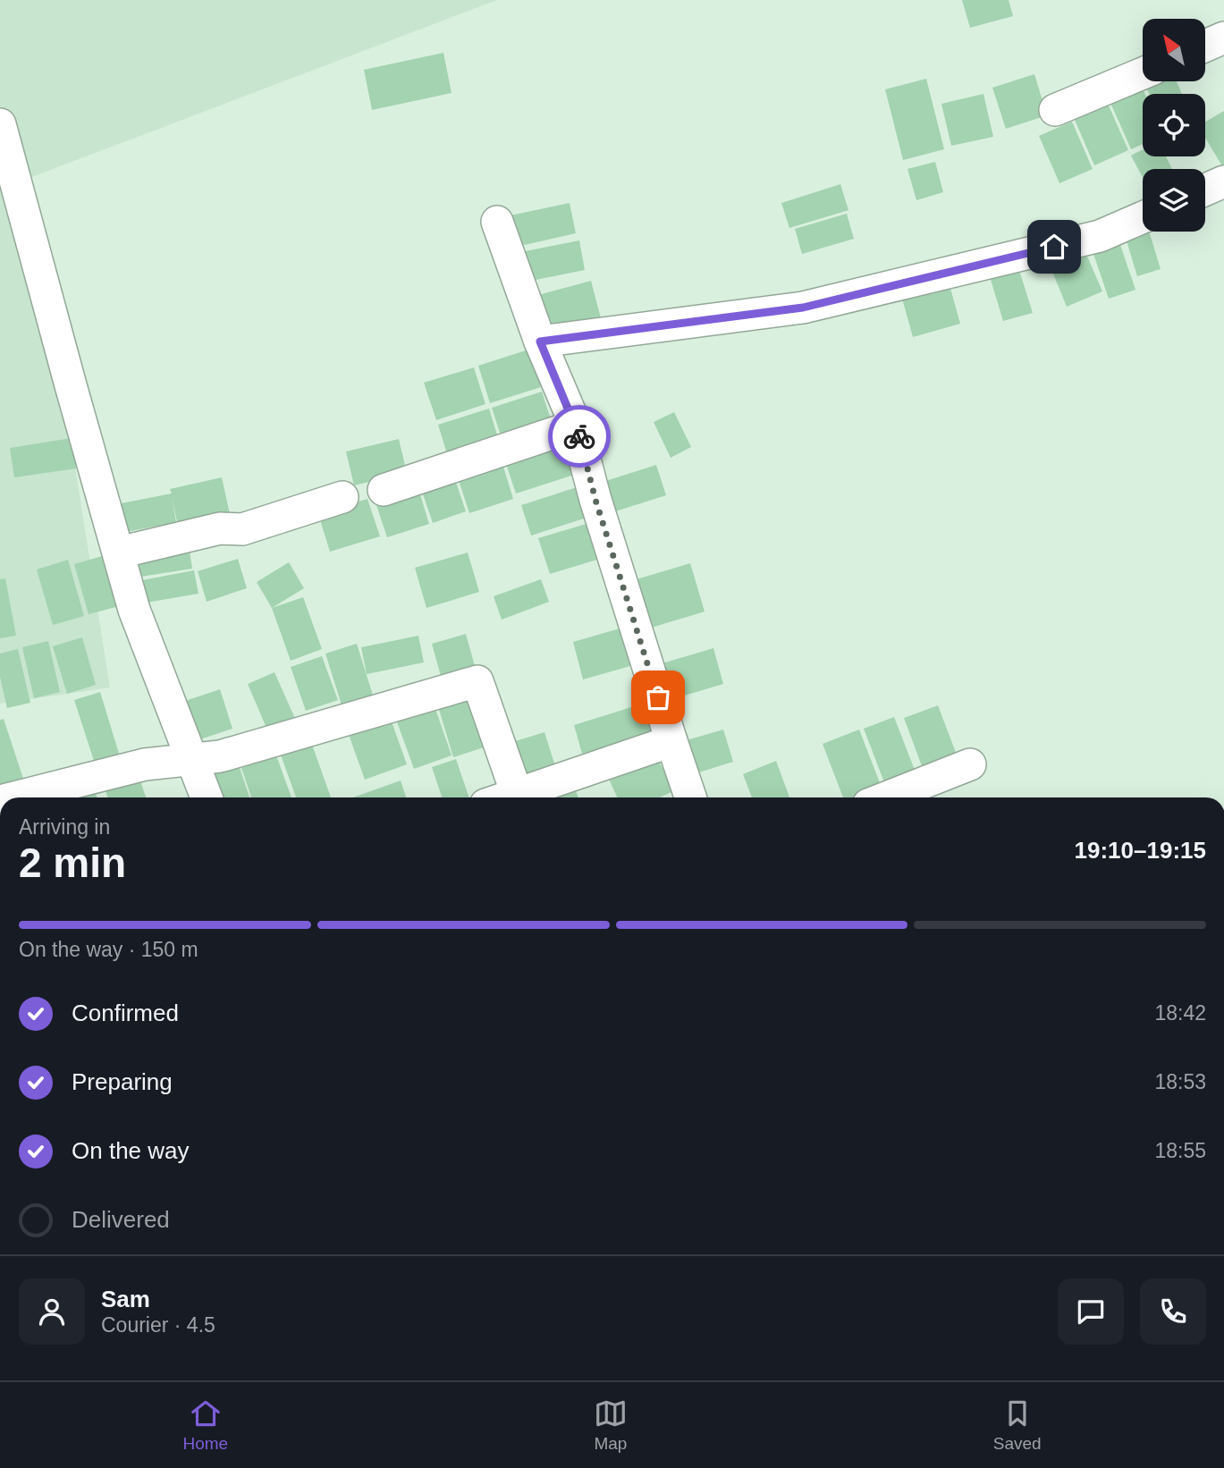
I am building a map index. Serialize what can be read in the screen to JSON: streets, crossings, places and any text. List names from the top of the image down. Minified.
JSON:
{"north":"top left","page":{"heading":["2 min","Arriving in","19:10–19:15"],"panel":["Sam","Courier · 4.5"],"bar":"On the way · 150 m","list":[["Confirmed","18:42"],["Preparing","18:53"],["On the way","18:55"],"Delivered"],"tabs":["Home","Map","Saved"]}}
